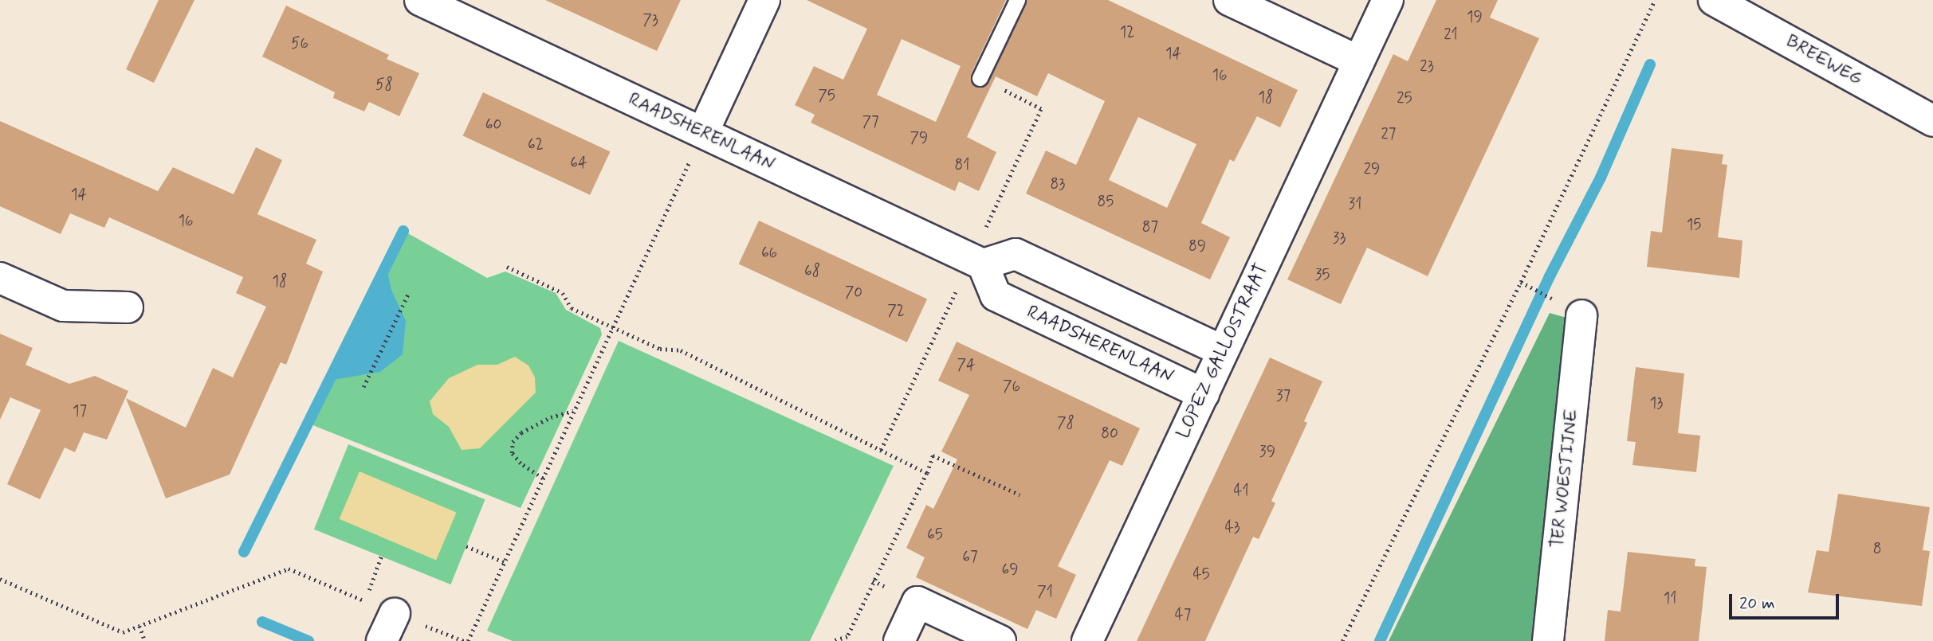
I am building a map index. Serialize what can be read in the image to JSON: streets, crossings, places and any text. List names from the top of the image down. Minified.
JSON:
{"streets":{"street":["BREEWEG","RAADSHERENLAAN","LOPEZ GALLOSTRAAT","TER WOESTIJNE"]},"crossings":[["RAADSHERENLAAN","LOPEZ GALLOSTRAAT"]],"house_numbers":["19","73","12","21","56","14","23","16","58","75","18","25","77","60","27","79","62","64","81","29","83","14","85","31","16","15","87","33","89","66","68","35","18","70","72","74","76","37","13","17","78","80","39","41","43","65","8","67","69","45","71","11","47"],"scale_bar":"20 m"}
